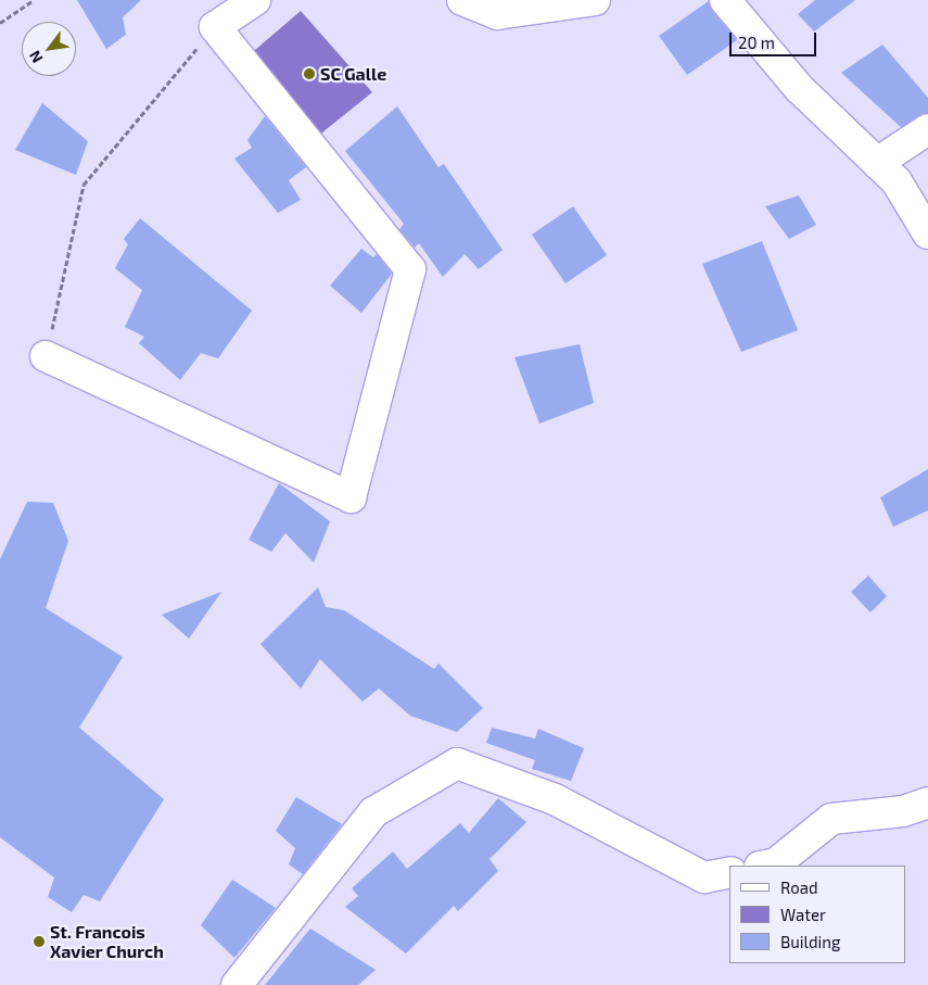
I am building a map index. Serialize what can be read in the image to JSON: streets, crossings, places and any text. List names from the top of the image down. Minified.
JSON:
{"places":["SC Galle","St. Francois Xavier Church"],"legend":["Road","Water","Building"],"scale_bar":"20 m","north":"bottom left"}
